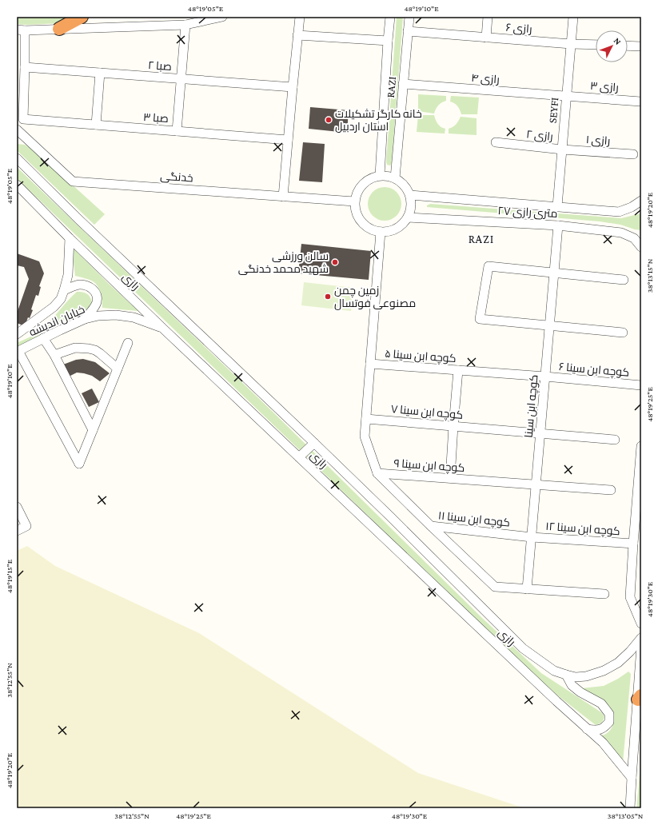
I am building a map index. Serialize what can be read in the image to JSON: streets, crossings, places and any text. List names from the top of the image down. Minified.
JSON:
{"streets":{"street":["رازی ۶","صبا ۲","رازی ۴","رازی ۳","RAZI","SEYFI","صبا ۳","رازی ۲","رازی ۱","خدنگی","۲۷ متری رازی","رازی","خیابان اندیشه","کوچه ابن سینا ۵","کوچه ابن سینا ۶","کوچه ابن سینا","کوچه ابن سینا ۷","کوچه ابن سینا ۹","کوچه ابن سینا ۱۱","کوچه ابن سینا ۱۲"]},"crossings":[["رازی ۶","RAZI"],["رازی ۶","SEYFI"],["صبا ۲","صبا ۳"],["رازی ۴","رازی ۳"],["رازی ۴","RAZI"],["رازی ۴","SEYFI"],["رازی ۳","SEYFI"],["RAZI","خدنگی"],["RAZI","۲۷ متری رازی"],["SEYFI","رازی ۲"],["SEYFI","رازی ۱"],["SEYFI","۲۷ متری رازی"],["رازی ۲","رازی ۱"],["خدنگی","۲۷ متری رازی"],["۲۷ متری رازی","کوچه ابن سینا"],["رازی","خیابان اندیشه"],["کوچه ابن سینا ۵","کوچه ابن سینا ۶"],["کوچه ابن سینا ۵","کوچه ابن سینا"],["کوچه ابن سینا ۶","کوچه ابن سینا"],["کوچه ابن سینا","کوچه ابن سینا ۷"],["کوچه ابن سینا","کوچه ابن سینا ۹"],["کوچه ابن سینا","کوچه ابن سینا ۱۱"],["کوچه ابن سینا","کوچه ابن سینا ۱۲"],["کوچه ابن سینا ۷","کوچه ابن سینا ۹"],["کوچه ابن سینا ۹","کوچه ابن سینا ۱۱"],["کوچه ابن سینا ۱۱","کوچه ابن سینا ۱۲"]],"districts":["RAZI"],"places":["خانه کارگر تشکیلات استان اردبیل","سالن ورزشی شهید محمد خدنگی","زمین چمن مصنوعی فوتسال"],"north":"top right","coordinates":["48°19'05\"E","48°19'10\"E","48°19'20\"E","38°13'15\"N","48°19'25\"E","48°19'15\"E","48°19'30\"E","38°12'55\"N","38°13'05\"N"]}
